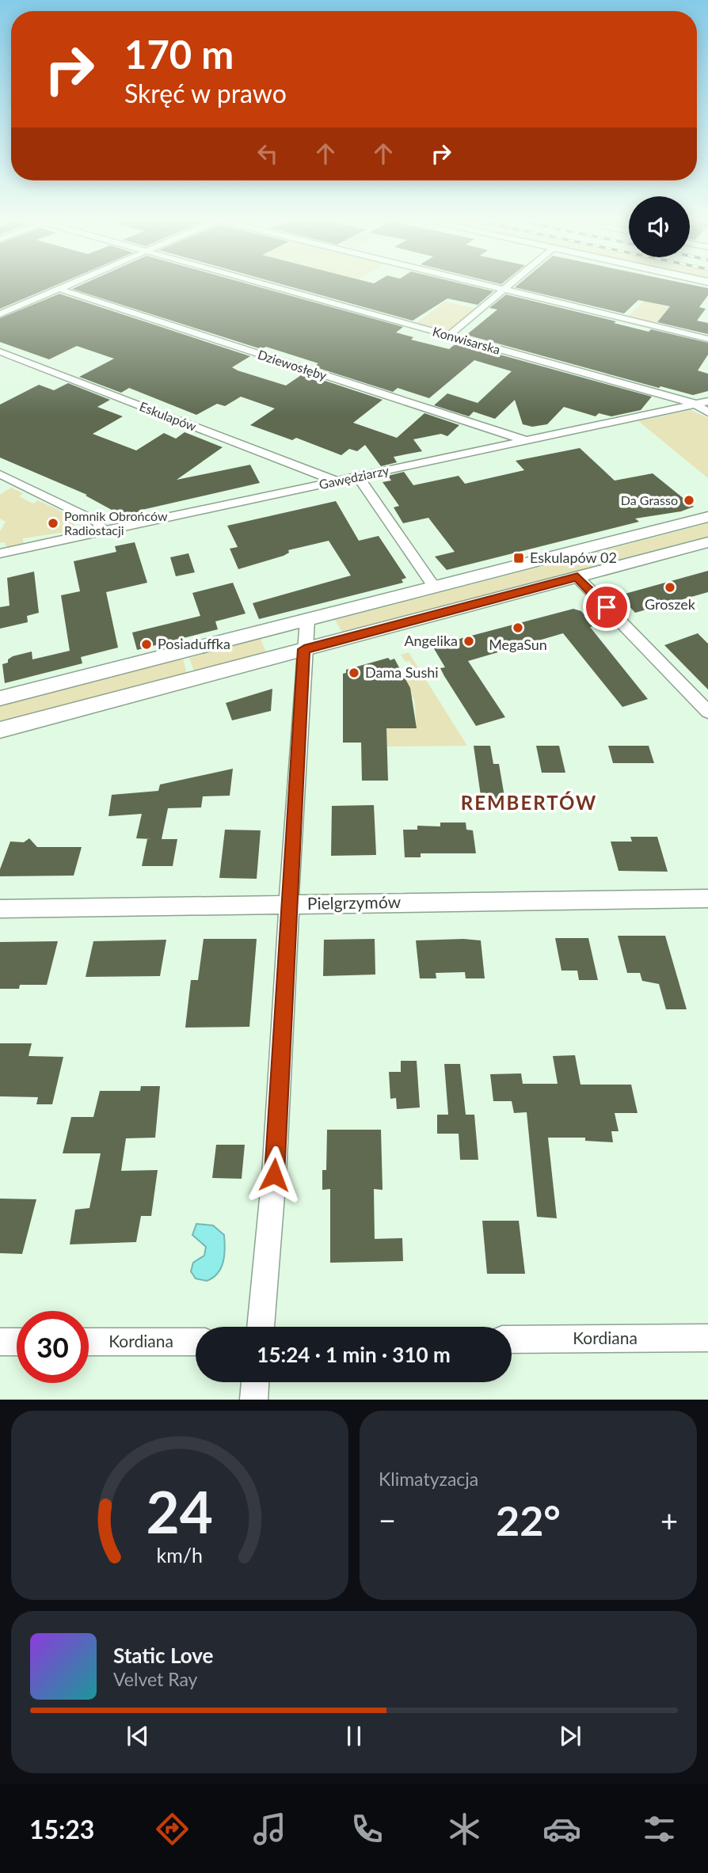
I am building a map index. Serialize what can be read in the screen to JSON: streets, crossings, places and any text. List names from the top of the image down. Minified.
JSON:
{"streets":{"street":["Konwisarska","Dziewosłęby","Eskulapów","Gawędziarzy","Pielgrzymów","Kordiana"]},"crossings":[["Konwisarska","Gawędziarzy"],["Dziewosłęby","Gawędziarzy"],["Eskulapów","Gawędziarzy"]],"districts":["REMBERTÓW"],"places":{"other":["Da Grasso","Pomnik Obrońców Radiostacji","Groszek","MegaSun","Angelika","Posiaduffka","Dama Sushi"],"transit":["Eskulapów 02"]},"page":{"turn":["170 m","Skręć w prawo"],"limit":"30","trip":"15:24 · 1 min · 310 m","tile":"Klimatyzacja","heat":["−","22°","+"],"song":["Static Love","Velvet Ray"],"tabs":"15:23","gauge":["24","km/h"]}}
